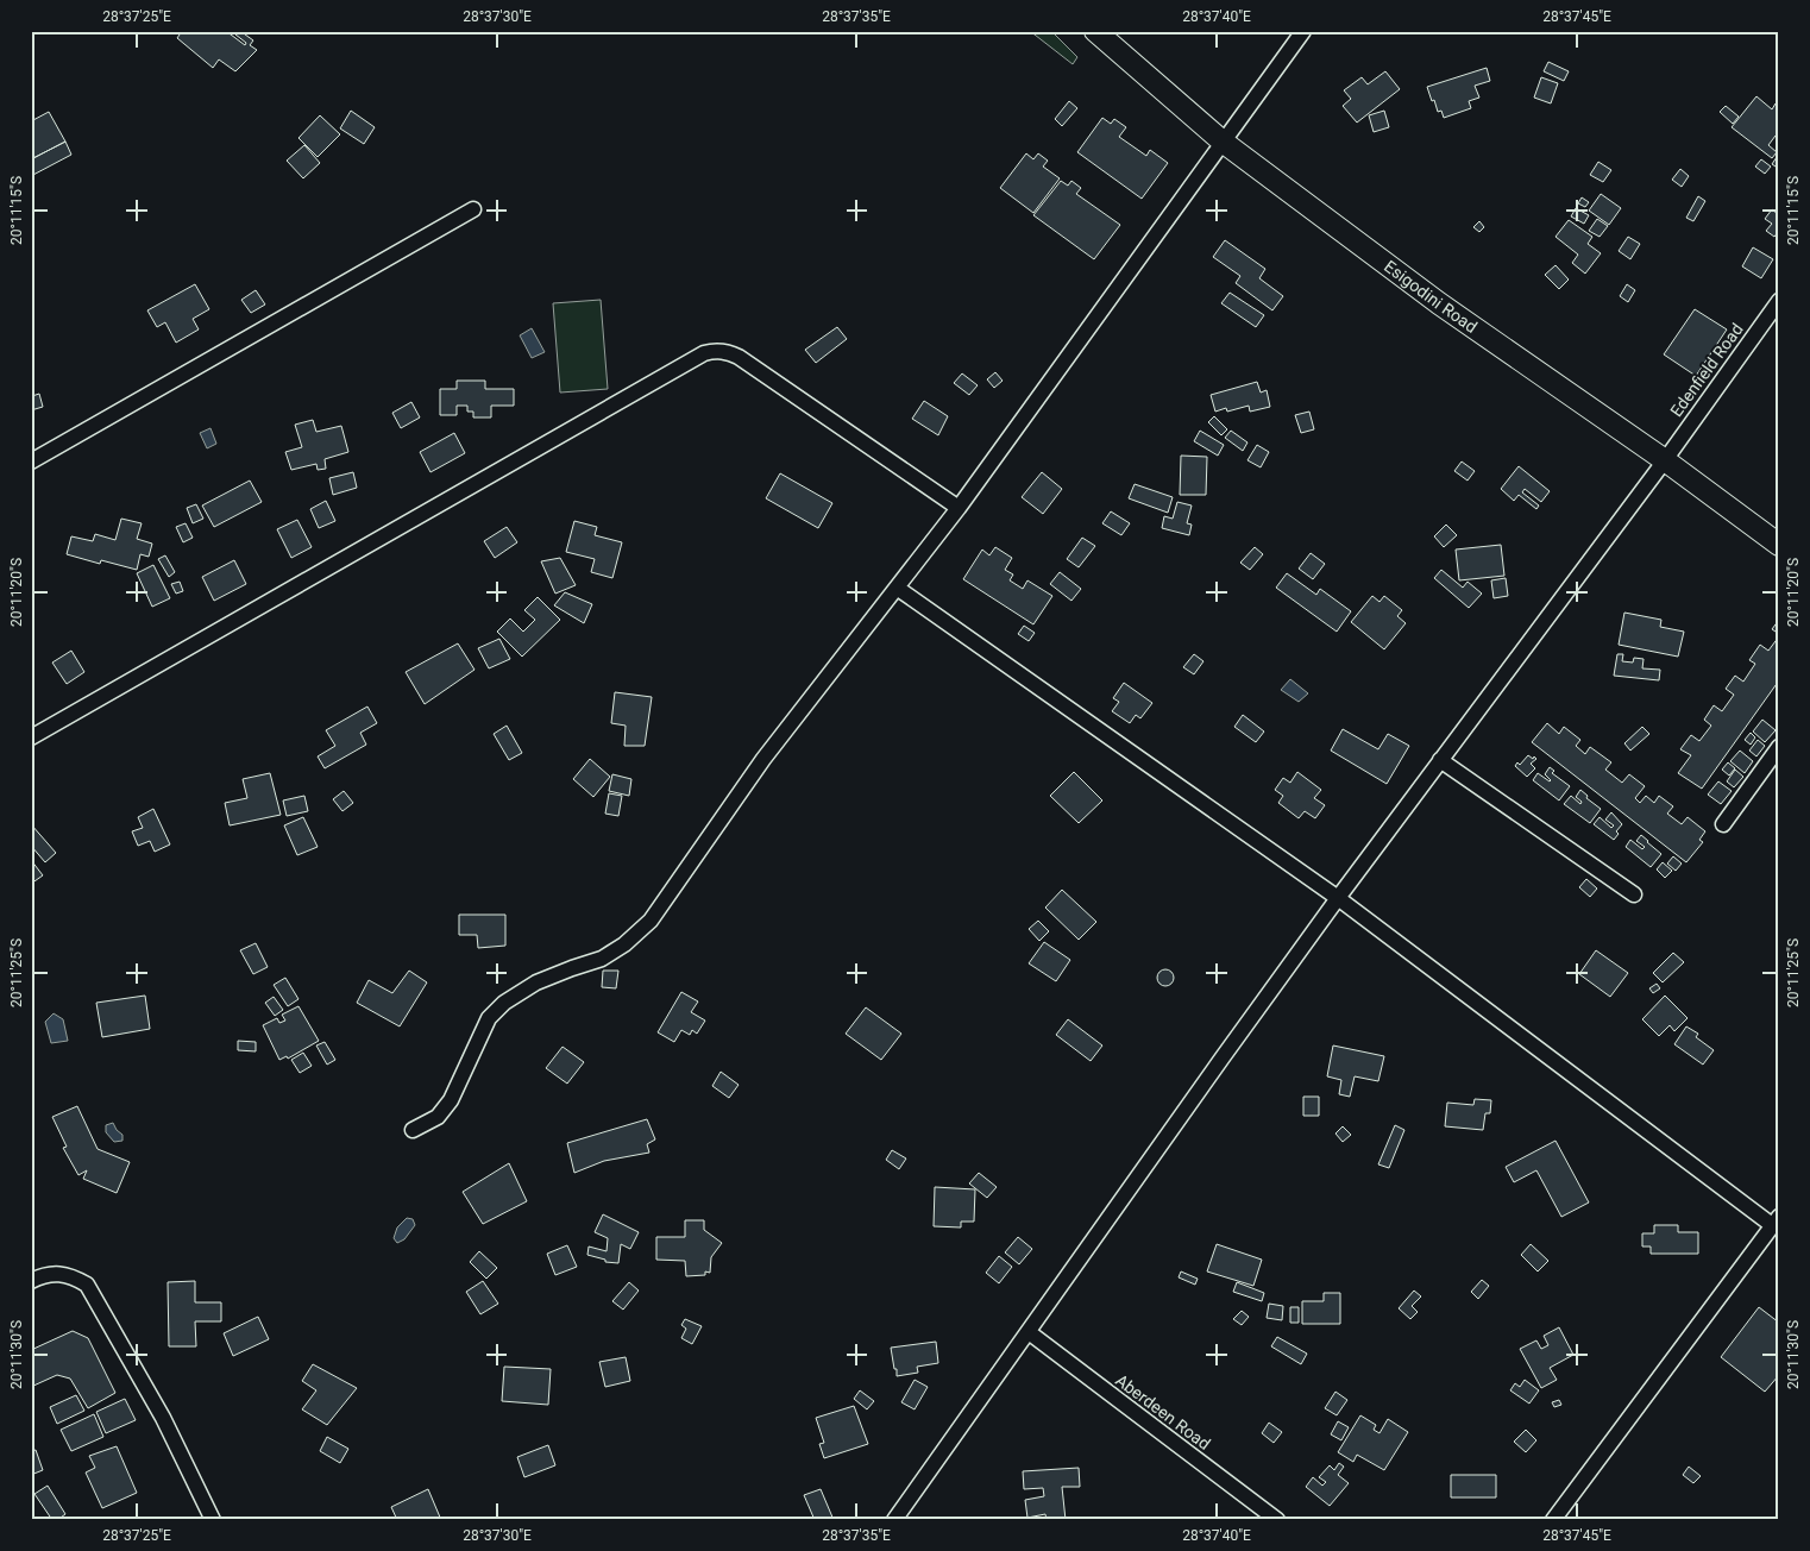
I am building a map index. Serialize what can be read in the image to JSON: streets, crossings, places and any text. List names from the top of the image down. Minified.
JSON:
{"streets":{"main road":["Esigodini Road"],"street":["Edenfield Road","Aberdeen Road"]},"crossings":[["Esigodini Road","Edenfield Road"],["Edenfield Road","Aberdeen Road"]],"coordinates":["28°37'25\"E","28°37'30\"E","28°37'35\"E","28°37'40\"E","28°37'45\"E","20°11'15\"S","20°11'20\"S","20°11'25\"S","20°11'30\"S"]}
